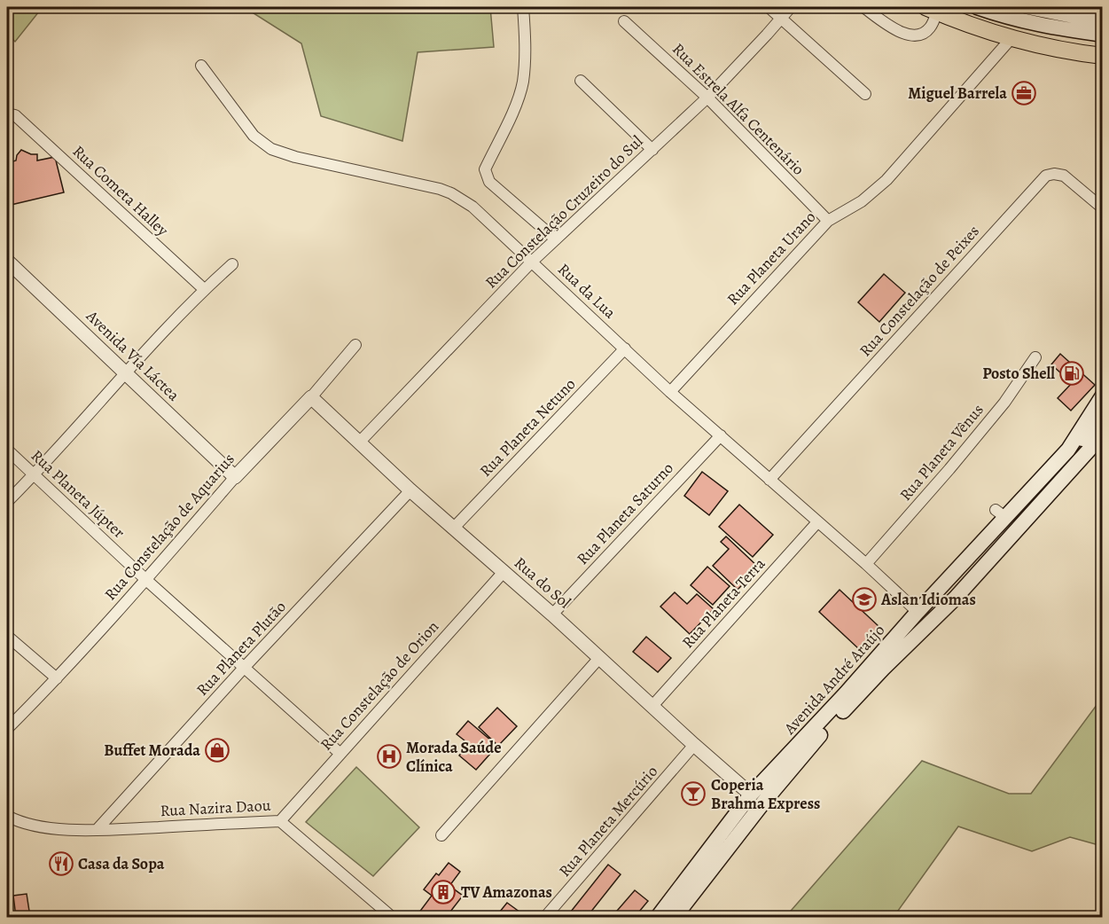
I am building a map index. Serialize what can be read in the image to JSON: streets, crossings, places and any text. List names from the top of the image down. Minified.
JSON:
{"streets":{"main road":["Avenida André Araújo"],"street":["Rua Estrela Alfa Centenário","Rua Cometa Halley","Rua Constelação Cruzeiro do Sul","Rua Planeta Urano","Rua da Lua","Rua Constelação de Peixes","Avenida Vía Láctea","Rua Planeta Netuno","Rua Planeta Vênus","Rua Planeta Júpter","Rua Planeta Saturno","Rua Constelação de Aquarius","Rua do Sol","Rua Planeta Terra","Rua Planeta Plutão","Rua Constelação de Orion","Rua Nazira Daou","Rua Planeta Mercúrio"]},"crossings":[["Rua Estrela Alfa Centenário","Rua Constelação Cruzeiro do Sul"],["Rua Estrela Alfa Centenário","Rua Planeta Urano"],["Rua Constelação Cruzeiro do Sul","Rua da Lua"],["Rua Constelação Cruzeiro do Sul","Rua do Sol"],["Rua Planeta Urano","Rua da Lua"],["Rua da Lua","Rua Constelação de Peixes"],["Rua da Lua","Rua Planeta Netuno"],["Rua da Lua","Rua Planeta Vênus"],["Rua da Lua","Rua Planeta Saturno"],["Rua da Lua","Rua Planeta Terra"],["Rua da Lua","Avenida André Araújo"],["Avenida Vía Láctea","Rua Constelação de Aquarius"],["Rua Planeta Netuno","Rua do Sol"],["Rua Planeta Júpter","Rua Constelação de Aquarius"],["Rua Planeta Júpter","Rua Planeta Plutão"],["Rua Planeta Júpter","Rua Constelação de Orion"],["Rua Planeta Saturno","Rua do Sol"],["Rua Constelação de Aquarius","Rua do Sol"],["Rua do Sol","Rua Planeta Terra"],["Rua do Sol","Rua Planeta Plutão"],["Rua do Sol","Avenida André Araújo"],["Rua do Sol","Rua Constelação de Orion"],["Rua do Sol","Rua Planeta Mercúrio"],["Rua Planeta Plutão","Rua Nazira Daou"],["Rua Constelação de Orion","Rua Nazira Daou"]],"places":{"office":["Miguel Barrela"],"fuel station":["Posto Shell"],"school or university":["Aslan Idiomas"],"shop":["Buffet Morada"],"hospital":["Morada Saúde Clínica"],"bar":["Coperia Brahma Express"],"restaurant":["Casa da Sopa"],"building":["TV Amazonas"]}}
